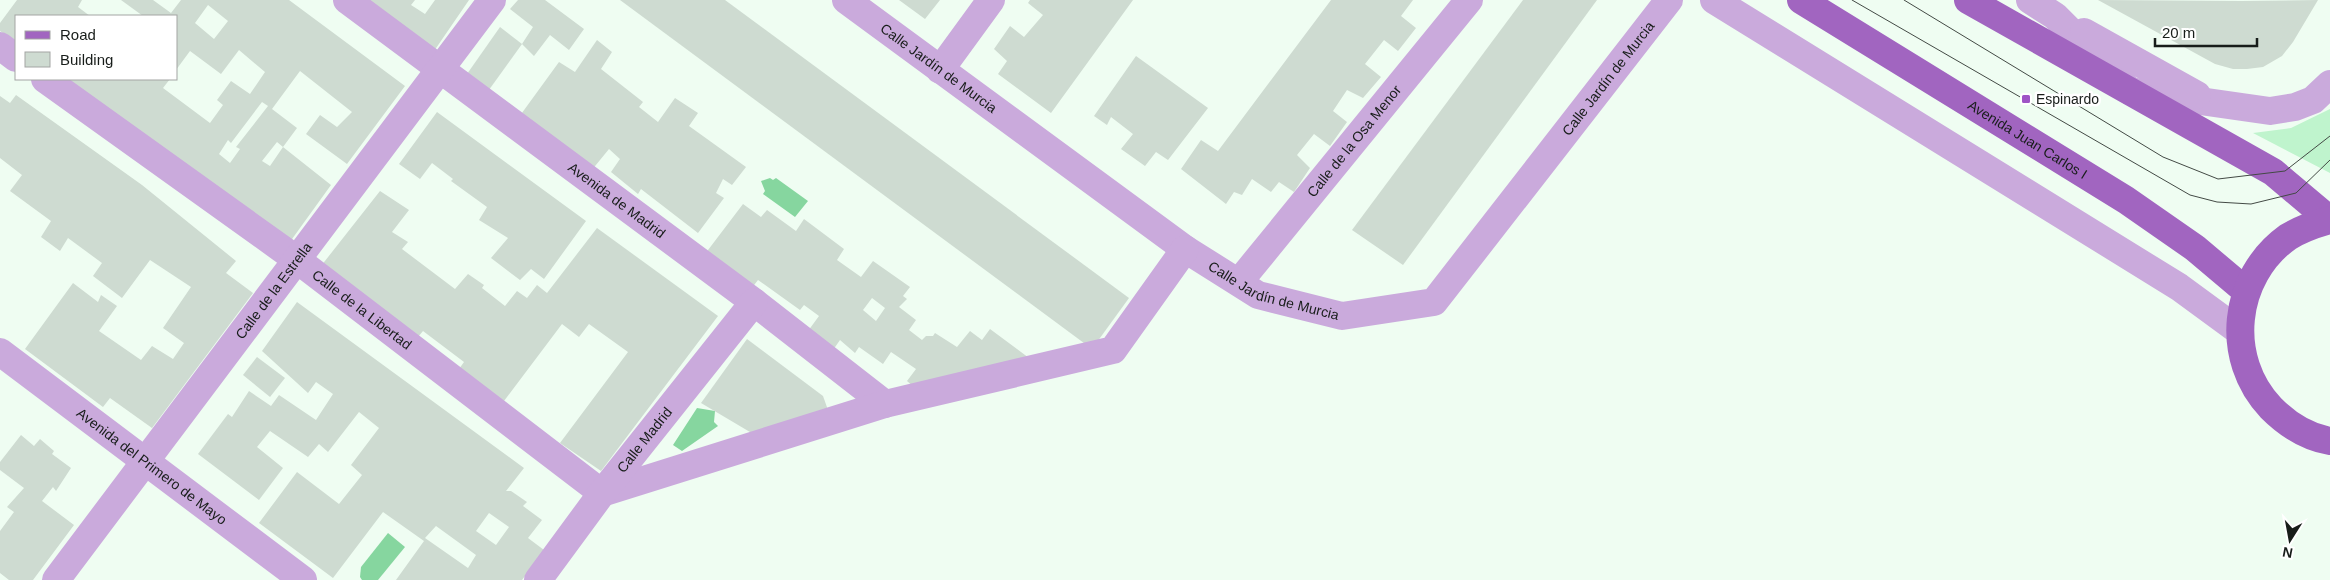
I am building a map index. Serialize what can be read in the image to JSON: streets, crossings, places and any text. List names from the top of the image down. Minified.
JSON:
{"streets":{"main road":["Avenida Juan Carlos I"],"street":["Calle Jardín de Murcia","Calle de la Osa Menor","Avenida de Madrid","Calle de la Estrella","Calle de la Libertad","Calle Madrid","Avenida del Primero de Mayo"]},"crossings":[["Calle Jardín de Murcia","Calle de la Osa Menor"],["Avenida de Madrid","Calle de la Estrella"],["Avenida de Madrid","Calle Madrid"],["Calle de la Estrella","Calle de la Libertad"],["Calle de la Estrella","Avenida del Primero de Mayo"],["Calle de la Libertad","Calle Madrid"]],"places":{"transit":["Espinardo"]},"legend":["Road","Building"],"scale_bar":"20 m","north":"bottom"}
